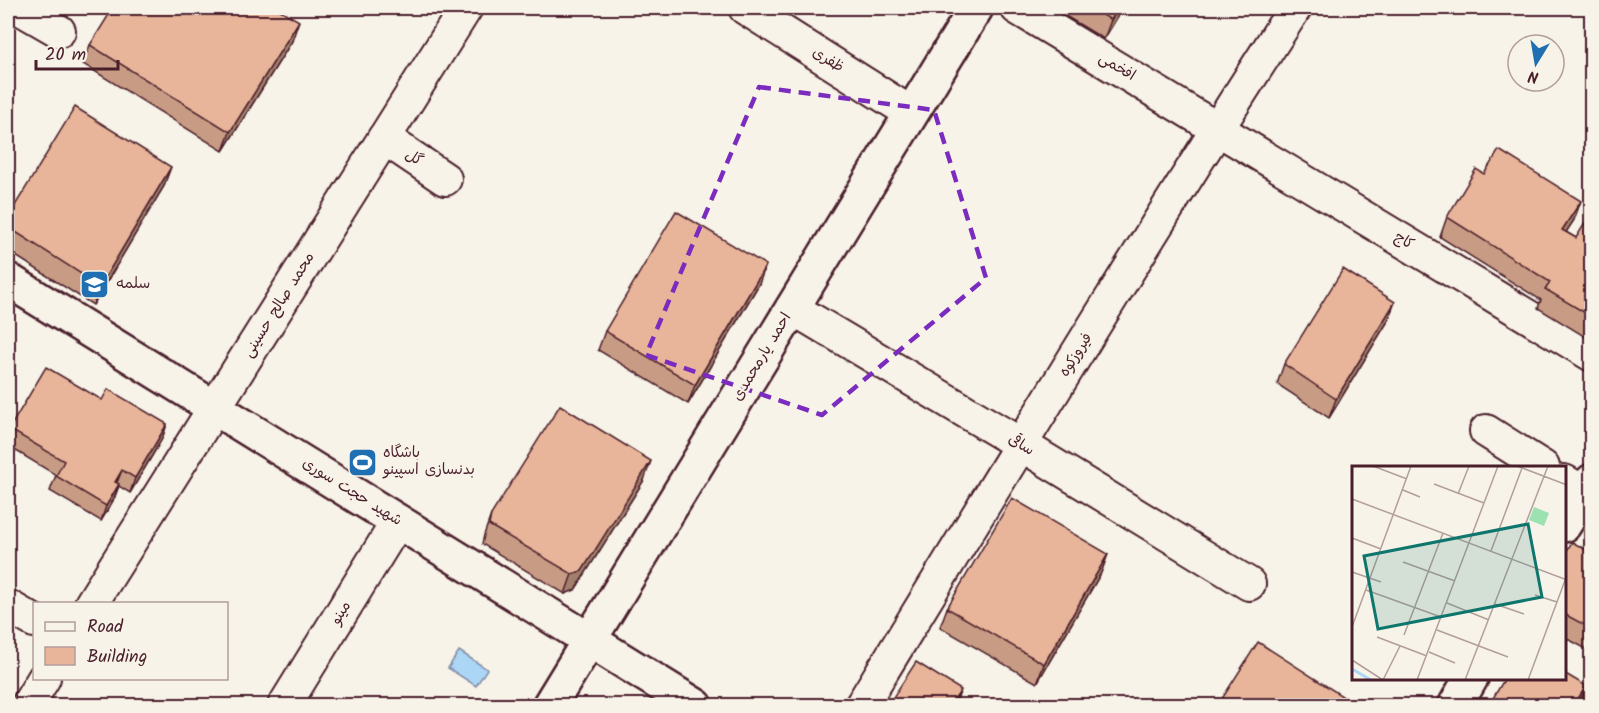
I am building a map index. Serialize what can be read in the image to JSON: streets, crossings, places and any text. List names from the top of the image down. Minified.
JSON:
{"streets":{"street":["ظفری","افخمی","گل","کاج","محمد صالح حسینی","فیروزکوه","احمد یارمحمدی","ساقی","شهید حجت سوری","مینو"]},"crossings":[["ظفری","احمد یارمحمدی"],["افخمی","کاج"],["افخمی","فیروزکوه"],["گل","محمد صالح حسینی"],["کاج","فیروزکوه"],["محمد صالح حسینی","شهید حجت سوری"],["فیروزکوه","ساقی"],["احمد یارمحمدی","ساقی"],["احمد یارمحمدی","شهید حجت سوری"],["شهید حجت سوری","مینو"]],"places":{"school or university":["سلمه"],"sports":["باشگاه بدنسازی اسپینو"]},"legend":["Road","Building"],"scale_bar":"20 m","north":"bottom"}
